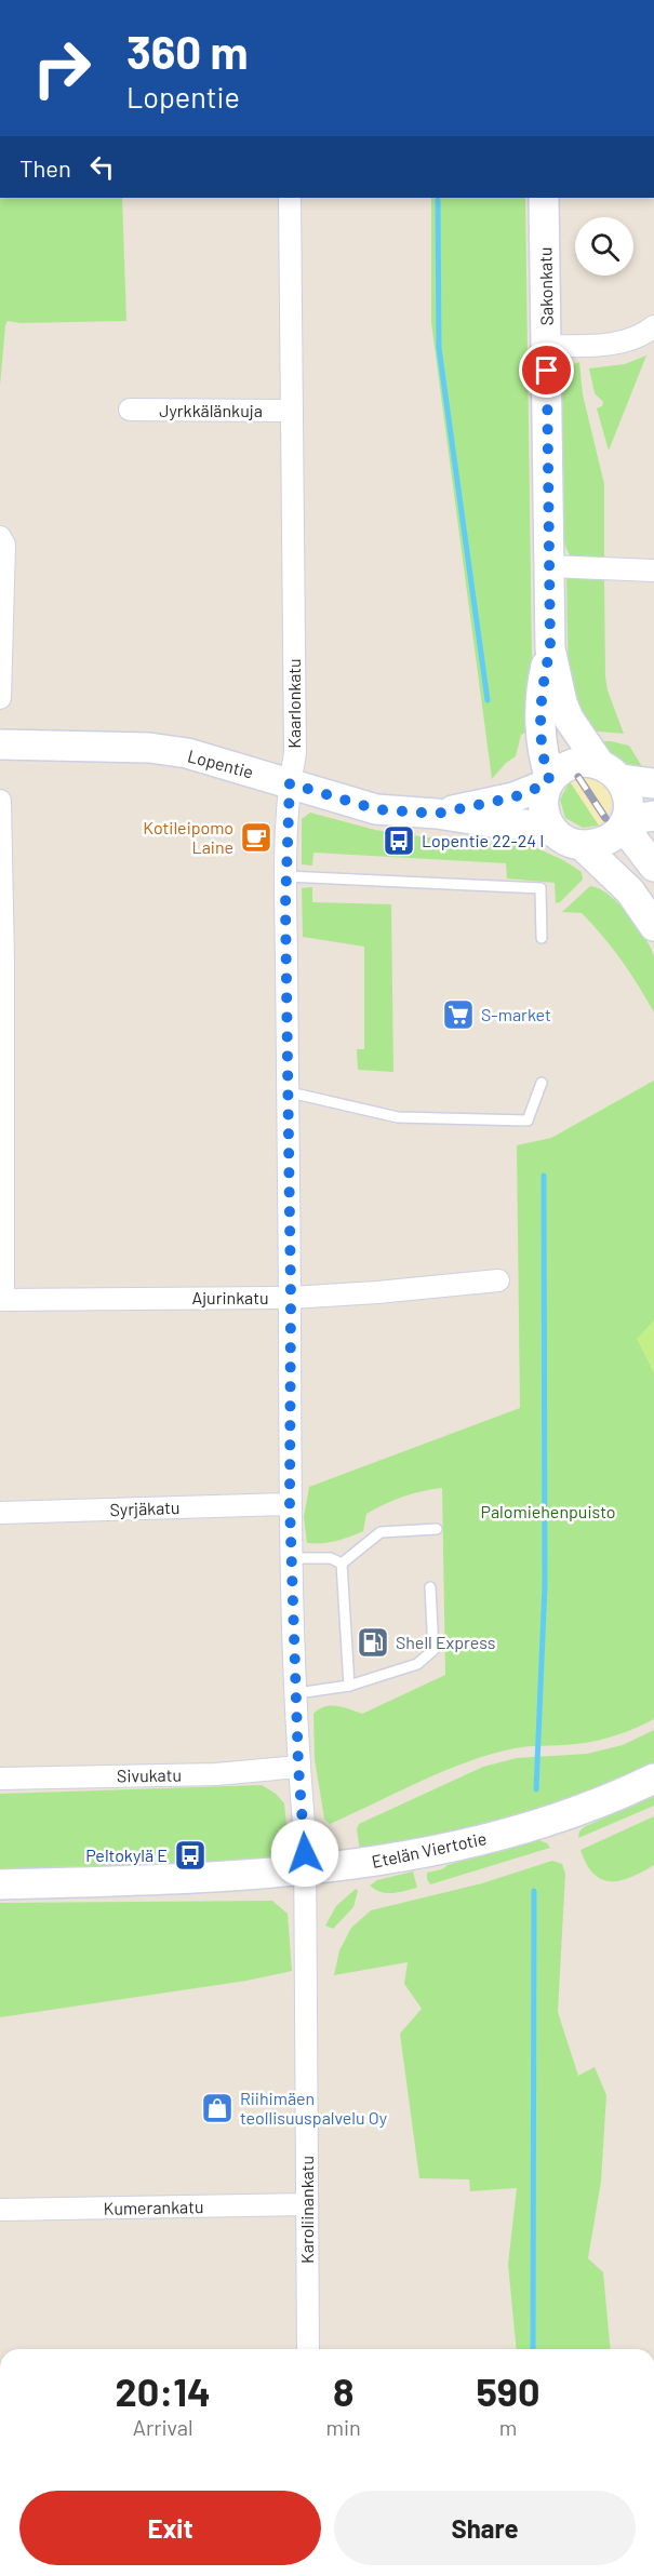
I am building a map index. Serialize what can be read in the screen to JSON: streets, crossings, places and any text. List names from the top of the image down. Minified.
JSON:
{"streets":{"street":["Sakonkatu","Jyrkkälänkuja","Kaarlonkatu","Lopentie","Ajurinkatu","Syrjäkatu","Sivukatu","Etelän Viertotie","Kumerankatu","Karoliinankatu"]},"crossings":[["Sakonkatu","Lopentie"],["Jyrkkälänkuja","Kaarlonkatu"],["Kaarlonkatu","Lopentie"],["Kaarlonkatu","Ajurinkatu"],["Kaarlonkatu","Syrjäkatu"],["Kaarlonkatu","Sivukatu"],["Kaarlonkatu","Etelän Viertotie"],["Kaarlonkatu","Karoliinankatu"],["Etelän Viertotie","Karoliinankatu"],["Kumerankatu","Karoliinankatu"]],"parks":["Palomiehenpuisto"],"places":{"cafe":["Kotileipomo Laine"],"bus stop":["Lopentie 22-24 I","Peltokylä E"],"supermarket":["S-market"],"fuel station":["Shell Express"],"shop":["Riihimäen teollisuuspalvelu Oy"]},"page":{"turn":["360 m","Lopentie"],"then":"Then","eta":["20:14","Arrival","8","min","590","m"],"buttons":["Exit","Share"]}}
